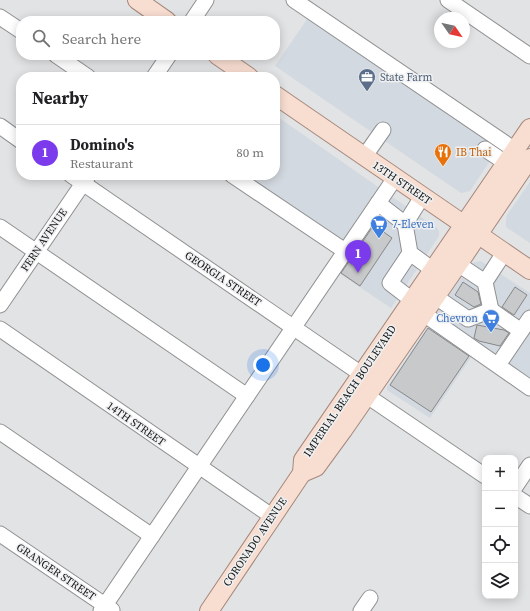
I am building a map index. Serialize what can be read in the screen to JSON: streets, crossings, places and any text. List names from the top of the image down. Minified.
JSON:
{"streets":{"main road":["13TH STREET","IMPERIAL BEACH BOULEVARD","CORONADO AVENUE"],"street":["FERN AVENUE","GEORGIA STREET","14TH STREET","GRANGER STREET"]},"crossings":[["13TH STREET","IMPERIAL BEACH BOULEVARD"],["GEORGIA STREET","IMPERIAL BEACH BOULEVARD"],["IMPERIAL BEACH BOULEVARD","CORONADO AVENUE"],["14TH STREET","CORONADO AVENUE"]],"places":{"office":["State Farm"],"restaurant":["IB Thai"],"supermarket":["7-Eleven","Chevron"]},"north":"bottom right","page":{"search":"Search here","heading":"Nearby","list":[{"mark":"1","name":"Domino's","note":"Restaurant","value":"80 m"}],"pins":"1","map_buttons":["+","−"]}}
